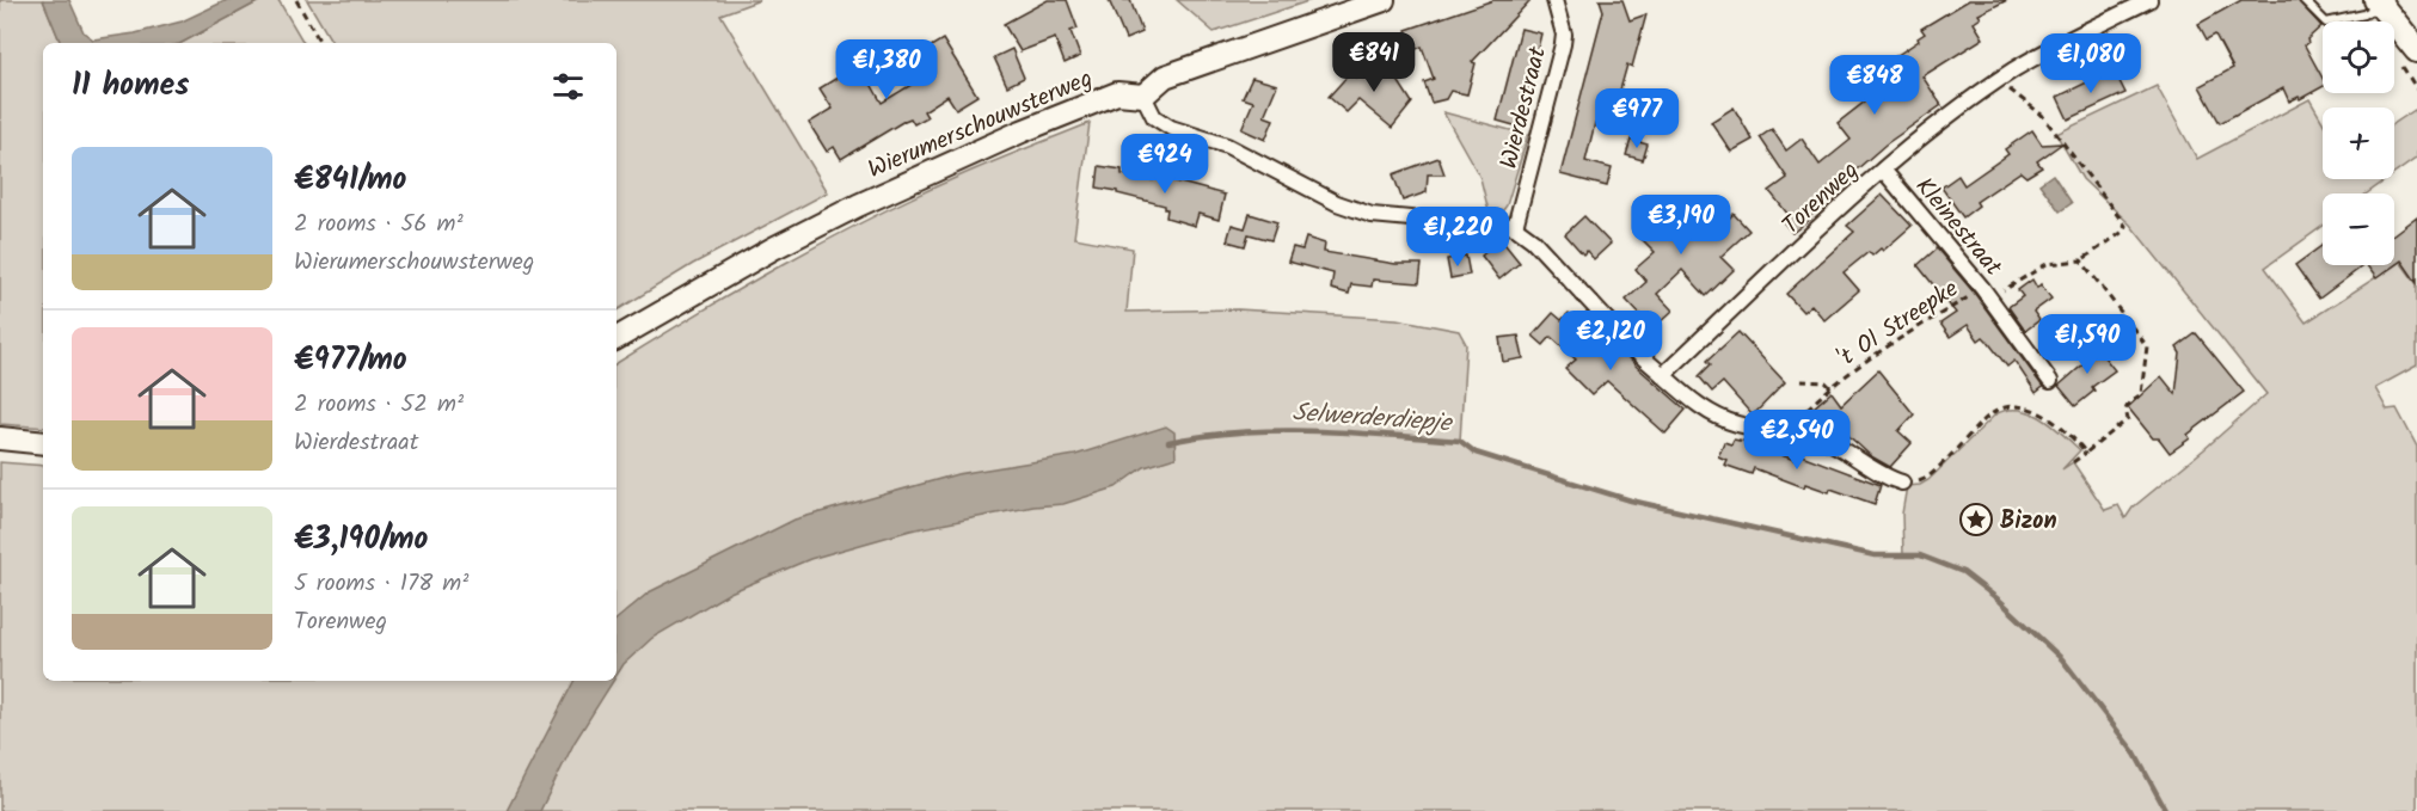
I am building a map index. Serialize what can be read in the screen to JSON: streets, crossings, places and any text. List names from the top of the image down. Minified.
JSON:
{"streets":{"street":["Wierdestraat","Wierumerschouwsterweg","Torenweg","Kleinestraat"],"path":["'t Ol Streepke"]},"crossings":[["Torenweg","Kleinestraat"],["Kleinestraat","'t Ol Streepke"]],"water":["Selwerderdiepje"],"places":{"place":["Bizon"]},"page":{"map_buttons":["+","−"],"price":["€841","€1,080","€1,380","€848","€977","€924","€3,190","€1,220","€2,120","€1,590","€2,540"],"heading":"11 homes","list":[{"name":"€841/mo","note":"2 rooms · 56 m² · Wierumerschouwsterweg"},{"name":"€977/mo","note":"2 rooms · 52 m² · Wierdestraat"},{"name":"€3,190/mo","note":"5 rooms · 178 m² · Torenweg"}]}}
